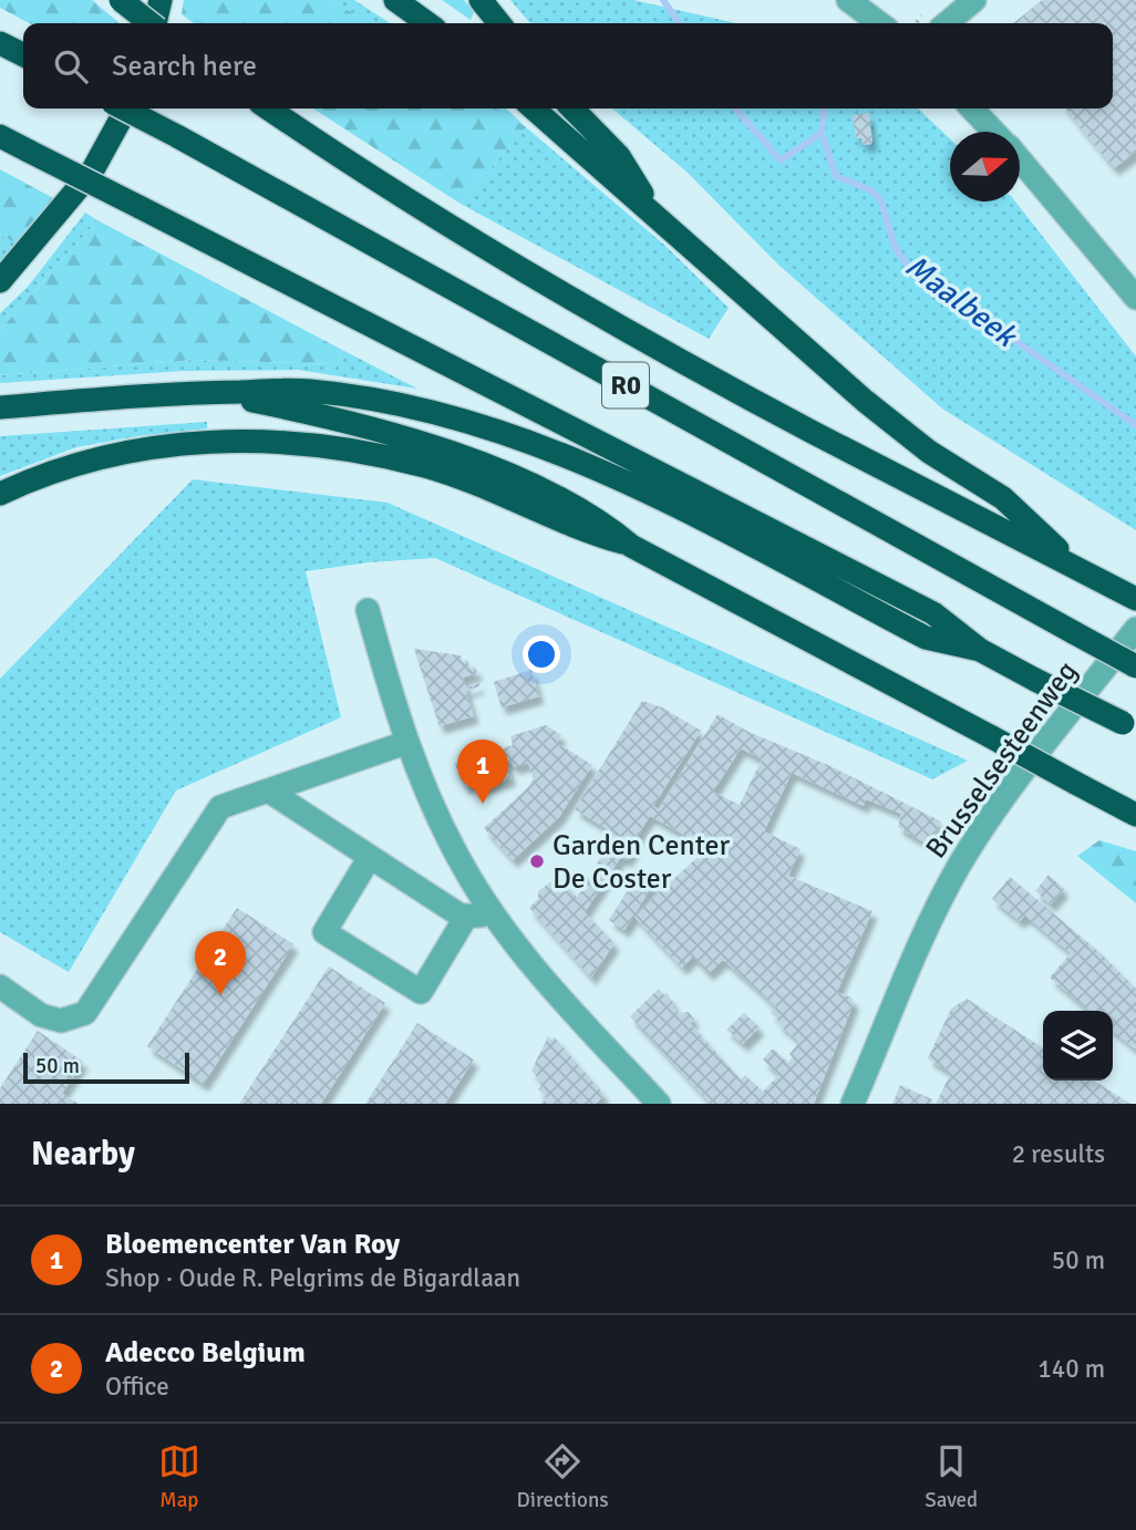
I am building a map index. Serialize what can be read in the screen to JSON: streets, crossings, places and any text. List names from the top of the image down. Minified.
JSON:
{"streets":{"highway":["R0"],"street":["Brusselsesteenweg"]},"water":["Maalbeek"],"places":["Garden Center De Coster"],"scale_bar":"50 m","north":"right","page":{"search":"Search here","pins":["1","2"],"scale":"50 m","heading":["Nearby","2 results"],"list":[{"mark":"1","name":"Bloemencenter Van Roy","note":"Shop · Oude R. Pelgrims de Bigardlaan","value":"50 m"},{"mark":"2","name":"Adecco Belgium","note":"Office","value":"140 m"}],"nav":["Map","Directions","Saved"]}}
